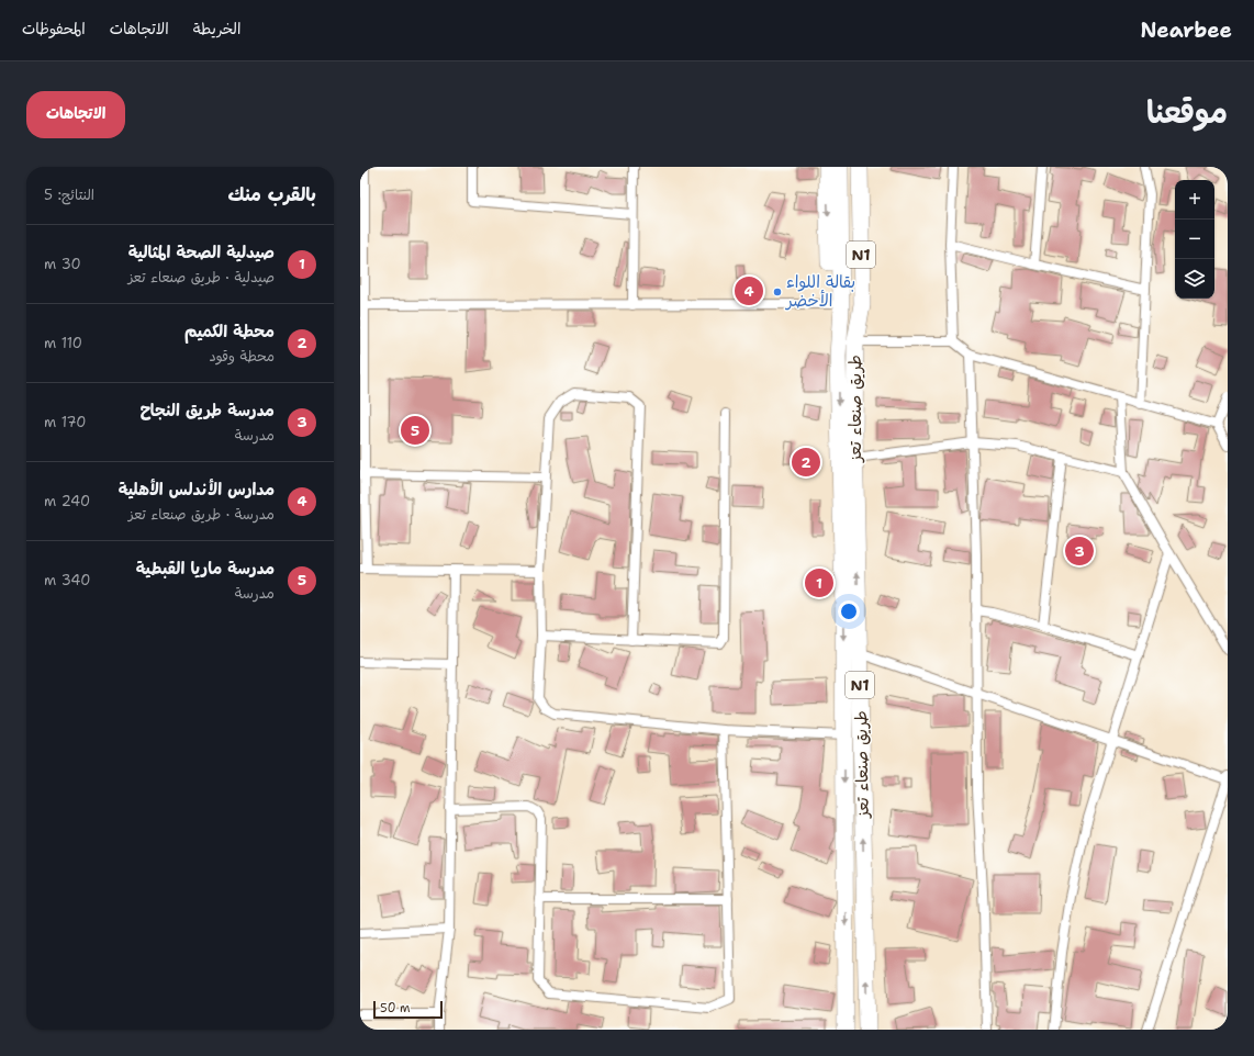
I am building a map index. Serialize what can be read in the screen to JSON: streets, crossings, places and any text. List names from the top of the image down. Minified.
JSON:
{"streets":{"highway":["N1","طريق صنعاء تعز"]},"places":["بقالة اللواء الأخضر"],"scale_bar":"50 m","page":{"header":"Nearbee","nav":["الخريطة","الاتجاهات","المحفوظات"],"title":"موقعنا","buttons":"الاتجاهات","heading":["بالقرب منك","النتائج: 5"],"map_buttons":["+","−"],"list":[{"mark":"1","name":"صيدلية الصحة المثالية","note":"صيدلية · طريق صنعاء تعز","value":"30 m"},{"mark":"2","name":"محطة الكميم","note":"محطة وقود","value":"110 m"},{"mark":"3","name":"مدرسة طريق النجاح","note":"مدرسة","value":"170 m"},{"mark":"4","name":"مدارس الأندلس الأهلية","note":"مدرسة · طريق صنعاء تعز","value":"240 m"},{"mark":"5","name":"مدرسة ماريا القبطية","note":"مدرسة","value":"340 m"}],"pins":["4","5","2","3","1"],"scale":"50 m"}}
